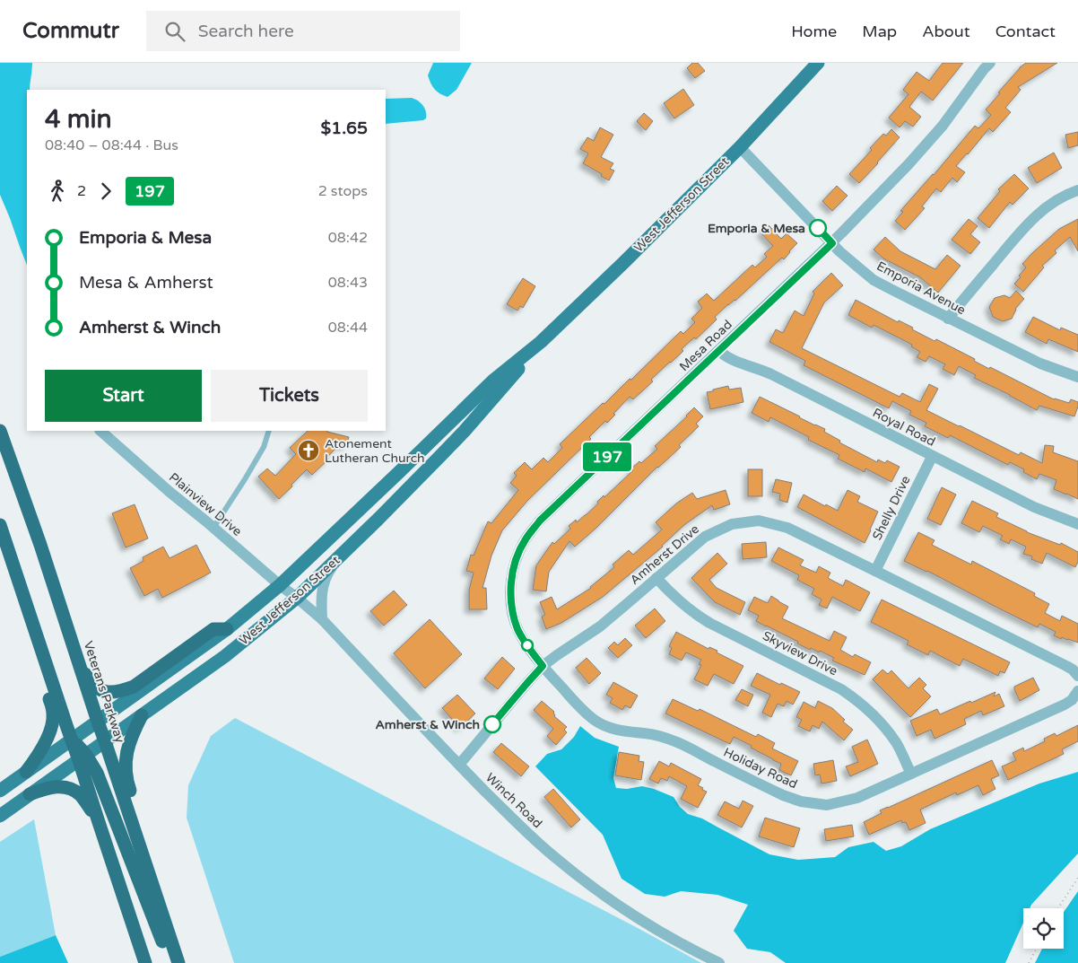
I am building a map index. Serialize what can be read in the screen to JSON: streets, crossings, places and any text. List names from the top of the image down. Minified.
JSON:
{"streets":{"highway":["Veterans Parkway"],"main road":["West Jefferson Street"],"street":["Emporia Avenue","Mesa Road","Royal Road","Plainview Drive","Shelly Drive","Amherst Drive","Skyview Drive","Holiday Road","Winch Road"]},"crossings":[["West Jefferson Street","Emporia Avenue"],["West Jefferson Street","Plainview Drive"],["West Jefferson Street","Veterans Parkway"],["Emporia Avenue","Mesa Road"],["Mesa Road","Royal Road"],["Mesa Road","Amherst Drive"],["Mesa Road","Holiday Road"],["Royal Road","Shelly Drive"],["Plainview Drive","Winch Road"],["Shelly Drive","Amherst Drive"],["Amherst Drive","Skyview Drive"],["Amherst Drive","Holiday Road"],["Amherst Drive","Winch Road"],["Skyview Drive","Holiday Road"]],"places":{"other":["Emporia & Mesa","Amherst & Winch"],"church":["Atonement Lutheran Church"]},"lines":["bus line 197"],"page":{"header":"Commutr","search":"Search here","nav":["Home","Map","About","Contact"],"on_map":"197","heading":["4 min","08:40 – 08:44 · Bus","$1.65"],"legs":["2","197","2 stops"],"list":[{"name":"Emporia & Mesa","value":"08:42"},{"name":"Mesa & Amherst","value":"08:43"},{"name":"Amherst & Winch","value":"08:44"}],"buttons":["Start","Tickets"]}}
